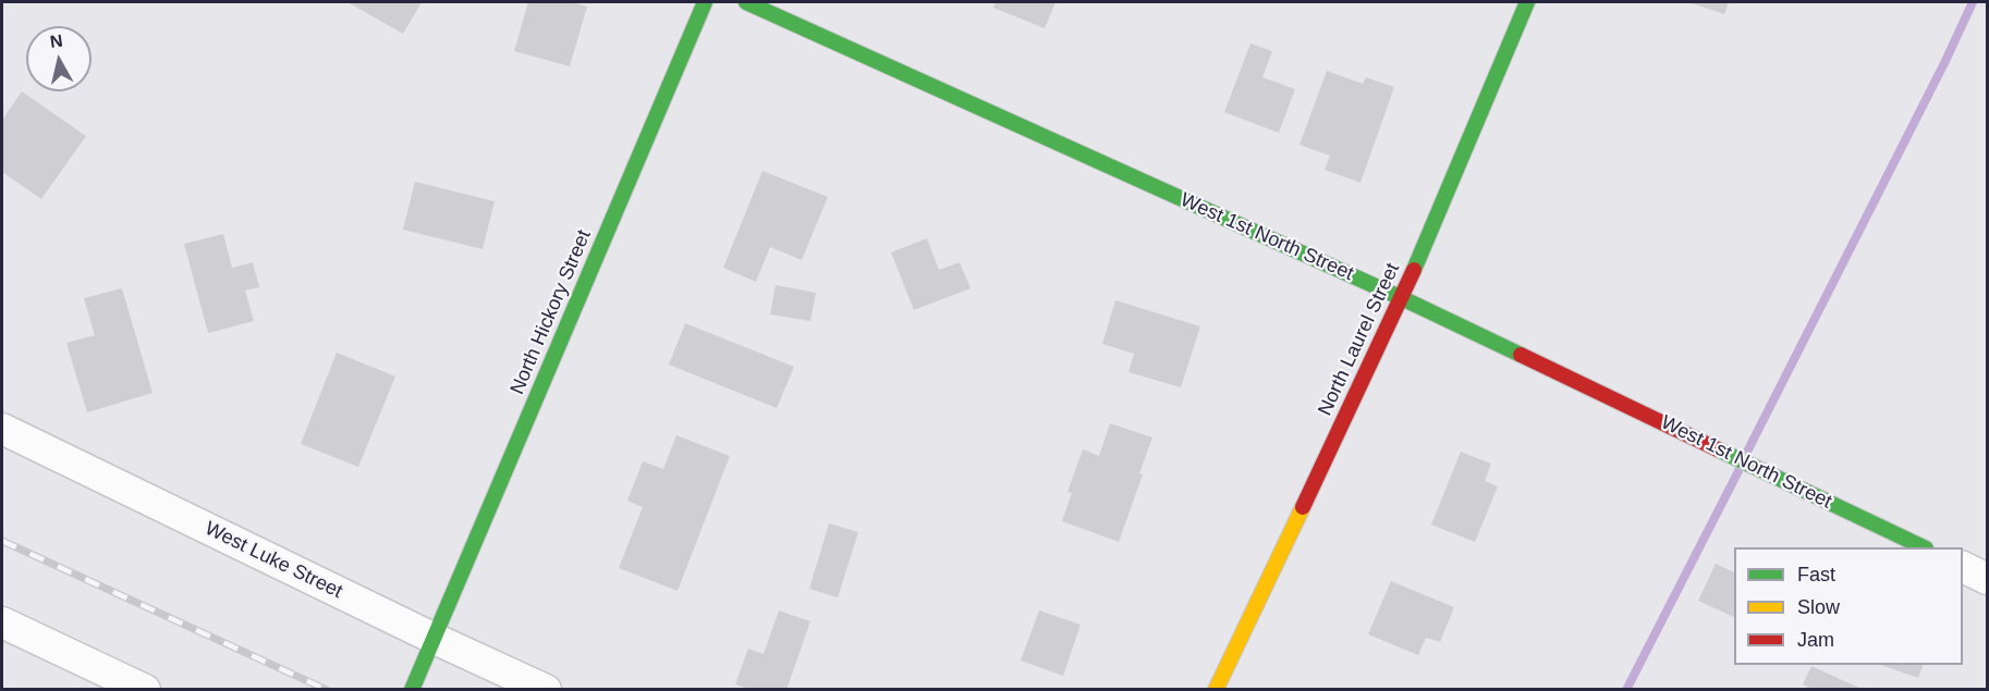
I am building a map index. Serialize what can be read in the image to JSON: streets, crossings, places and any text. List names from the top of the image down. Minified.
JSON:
{"streets":{"street":["West 1st North Street","North Hickory Street","North Laurel Street","West Luke Street"]},"crossings":[["West 1st North Street","North Laurel Street"],["North Hickory Street","West Luke Street"]],"legend":["Fast","Slow","Jam"],"north":"top"}
